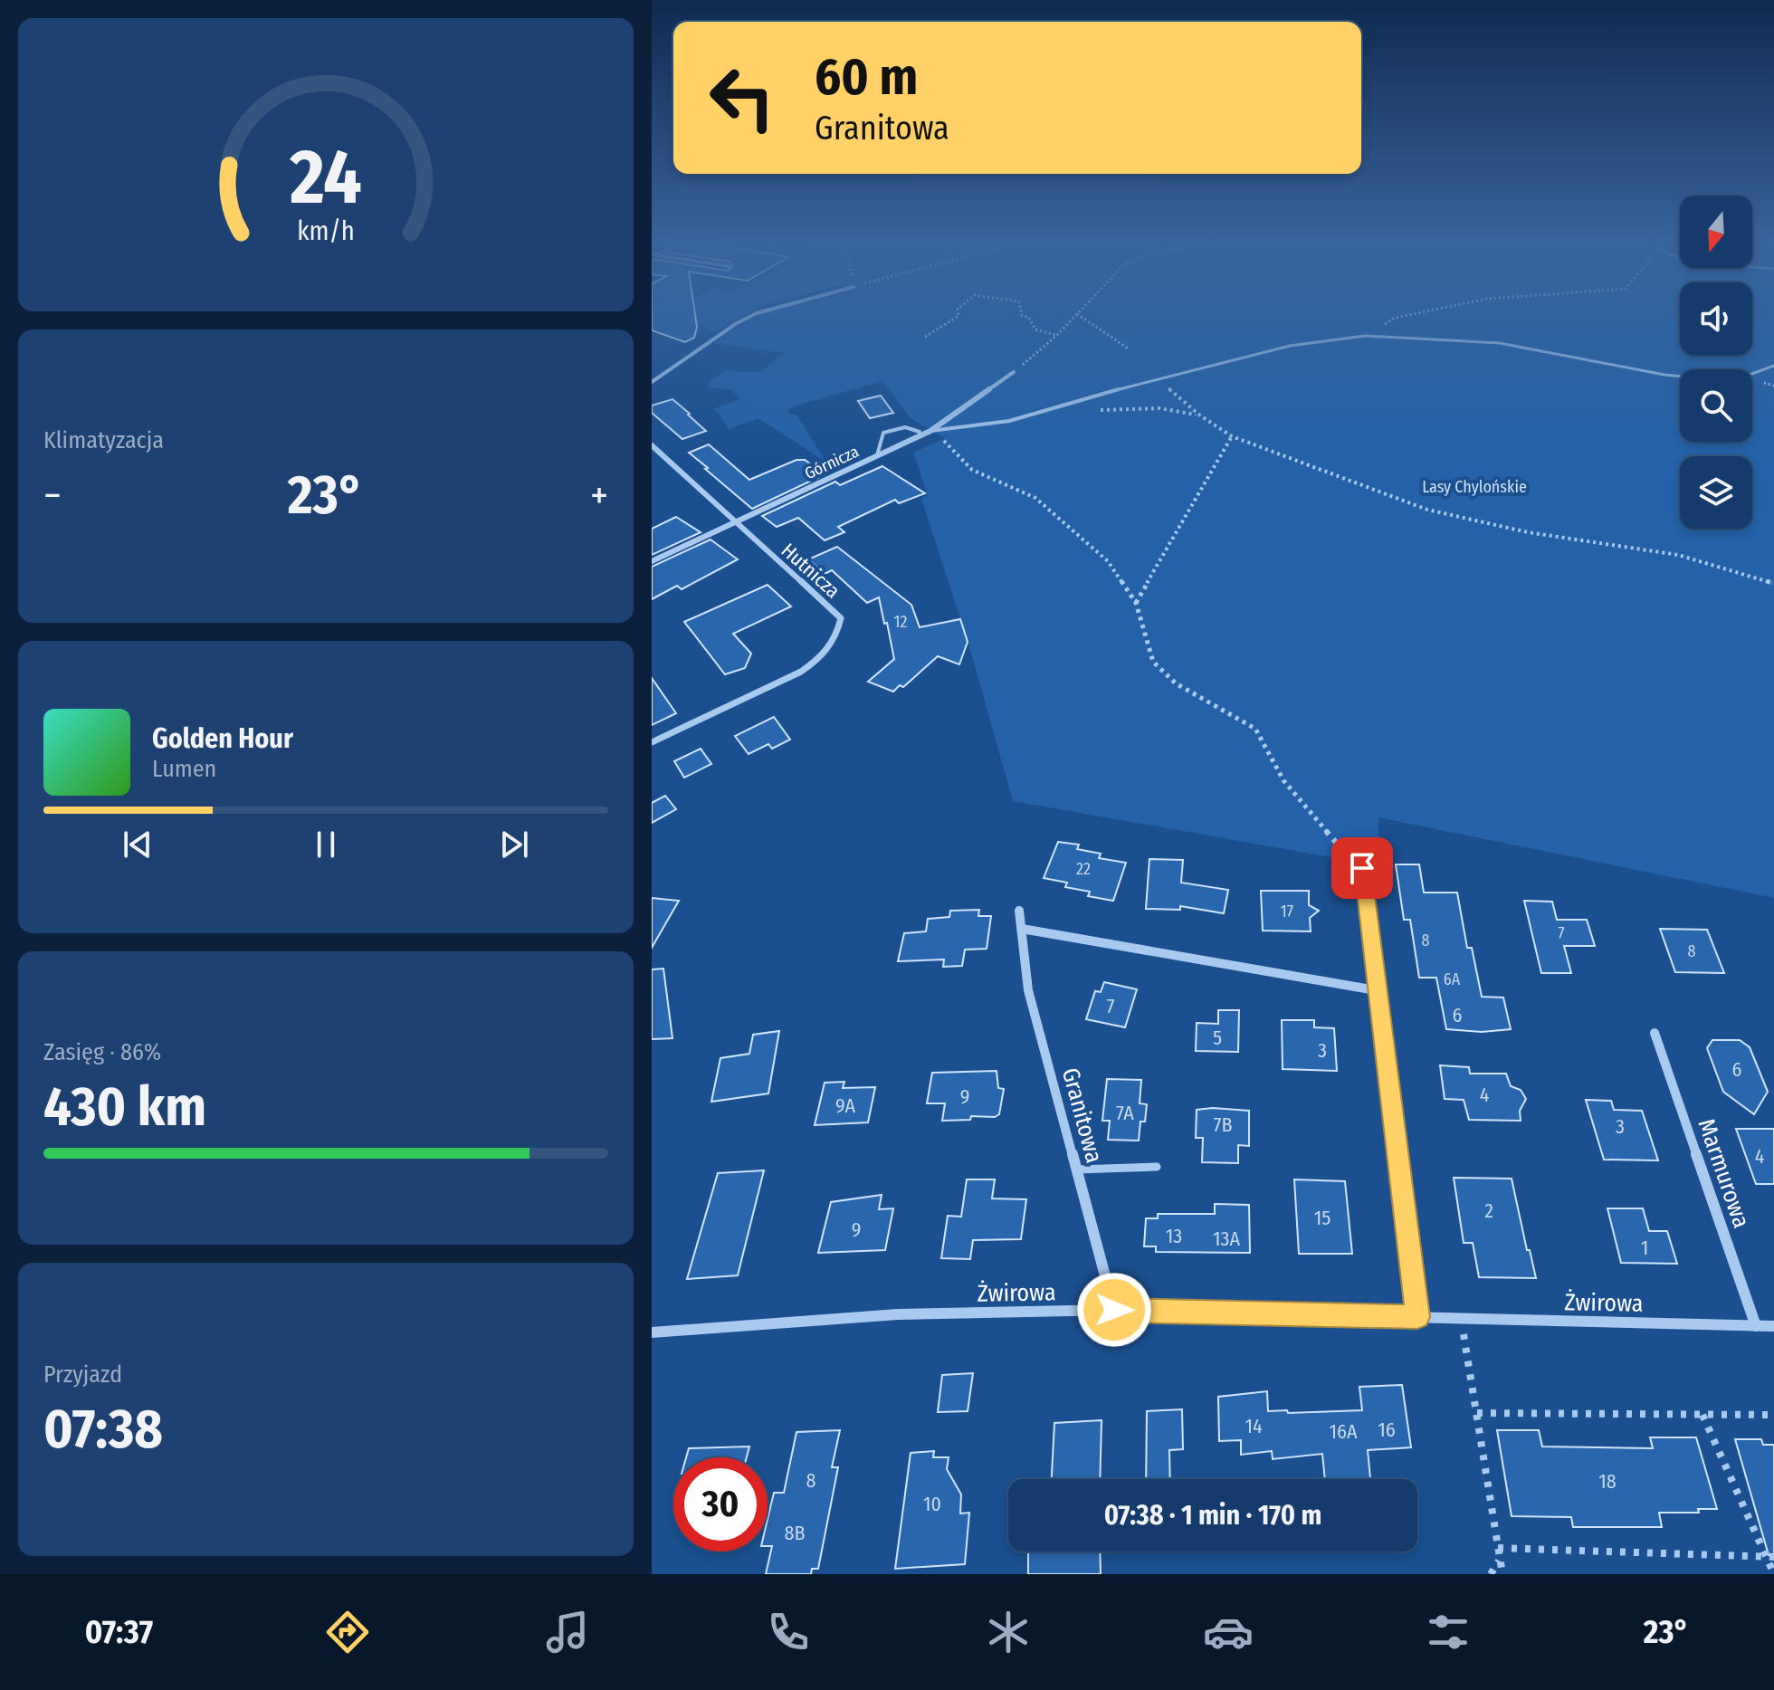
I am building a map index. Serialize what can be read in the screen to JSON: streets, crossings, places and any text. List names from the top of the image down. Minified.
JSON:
{"streets":{"street":["Górnicza","Hutnicza","Granitowa","Marmurowa","Żwirowa"]},"crossings":[["Górnicza","Hutnicza"],["Granitowa","Żwirowa"],["Marmurowa","Żwirowa"]],"parks":["Lasy Chylońskie"],"house_numbers":["12","22","17","7","8","8","6A","7","6","5","3","6","4","9","9A","7A","7B","3","4","2","15","9","13","13A","1","14","16","16A","8","18","10","8B"],"north":"bottom","page":{"turn":["60 m","Granitowa"],"tile":["Klimatyzacja",["Zasięg · 86%","430 km"],["Przyjazd","07:38"]],"heat":["−","23°","+"],"song":["Golden Hour","Lumen"],"limit":"30","trip":"07:38 · 1 min · 170 m","tabs":["07:37","23°"],"gauge":["24","km/h"]}}
